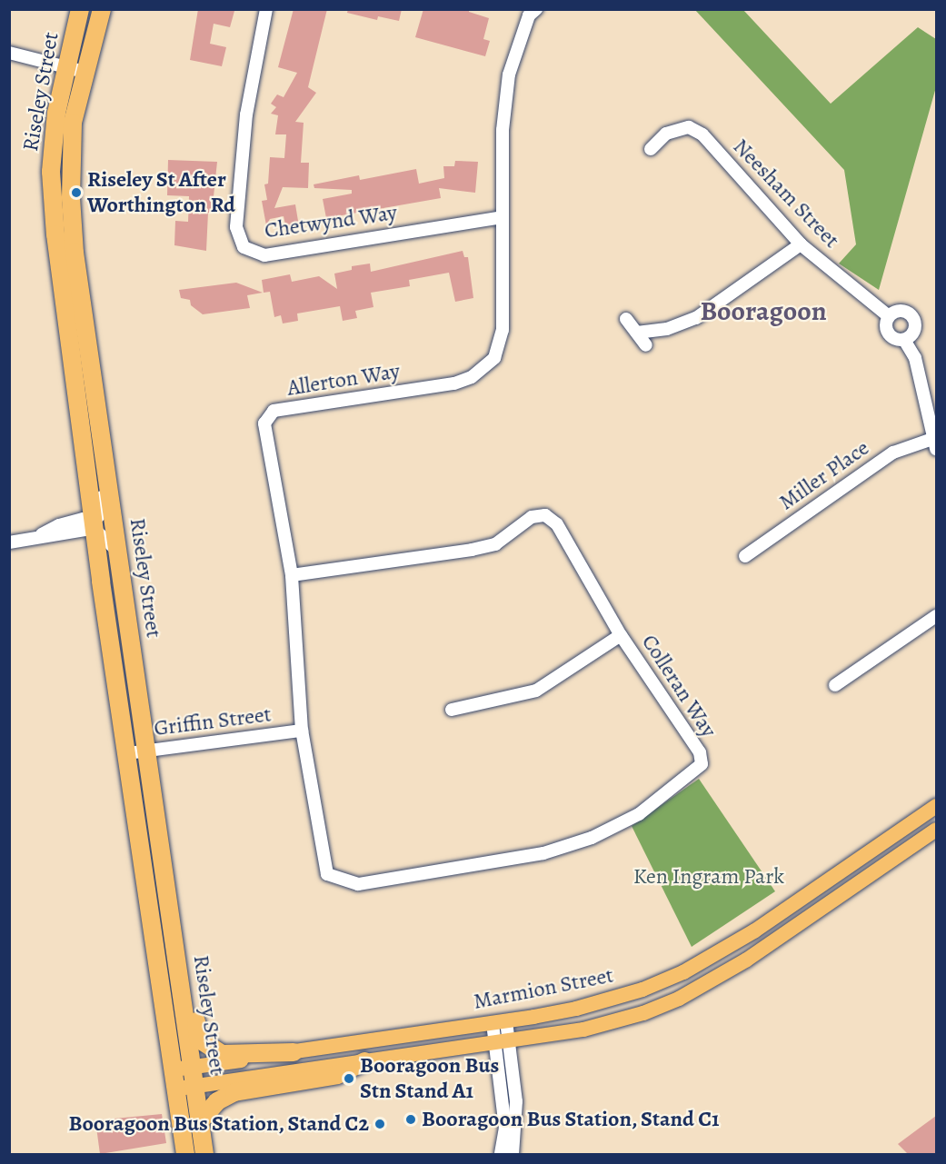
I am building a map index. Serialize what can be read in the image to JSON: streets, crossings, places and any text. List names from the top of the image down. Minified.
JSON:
{"streets":{"highway":["Riseley Street"],"main road":["Marmion Street"],"street":["Neesham Street","Chetwynd Way","Allerton Way","Miller Place","Colleran Way","Griffin Street"]},"crossings":[["Riseley Street","Griffin Street"],["Riseley Street","Marmion Street"],["Chetwynd Way","Allerton Way"],["Allerton Way","Colleran Way"],["Allerton Way","Griffin Street"]],"districts":["Booragoon"],"parks":["Ken Ingram Park"],"places":["Riseley St After Worthington Rd","Booragoon Bus Stn Stand A1","Booragoon Bus Station, Stand C1","Booragoon Bus Station, Stand C2"]}
